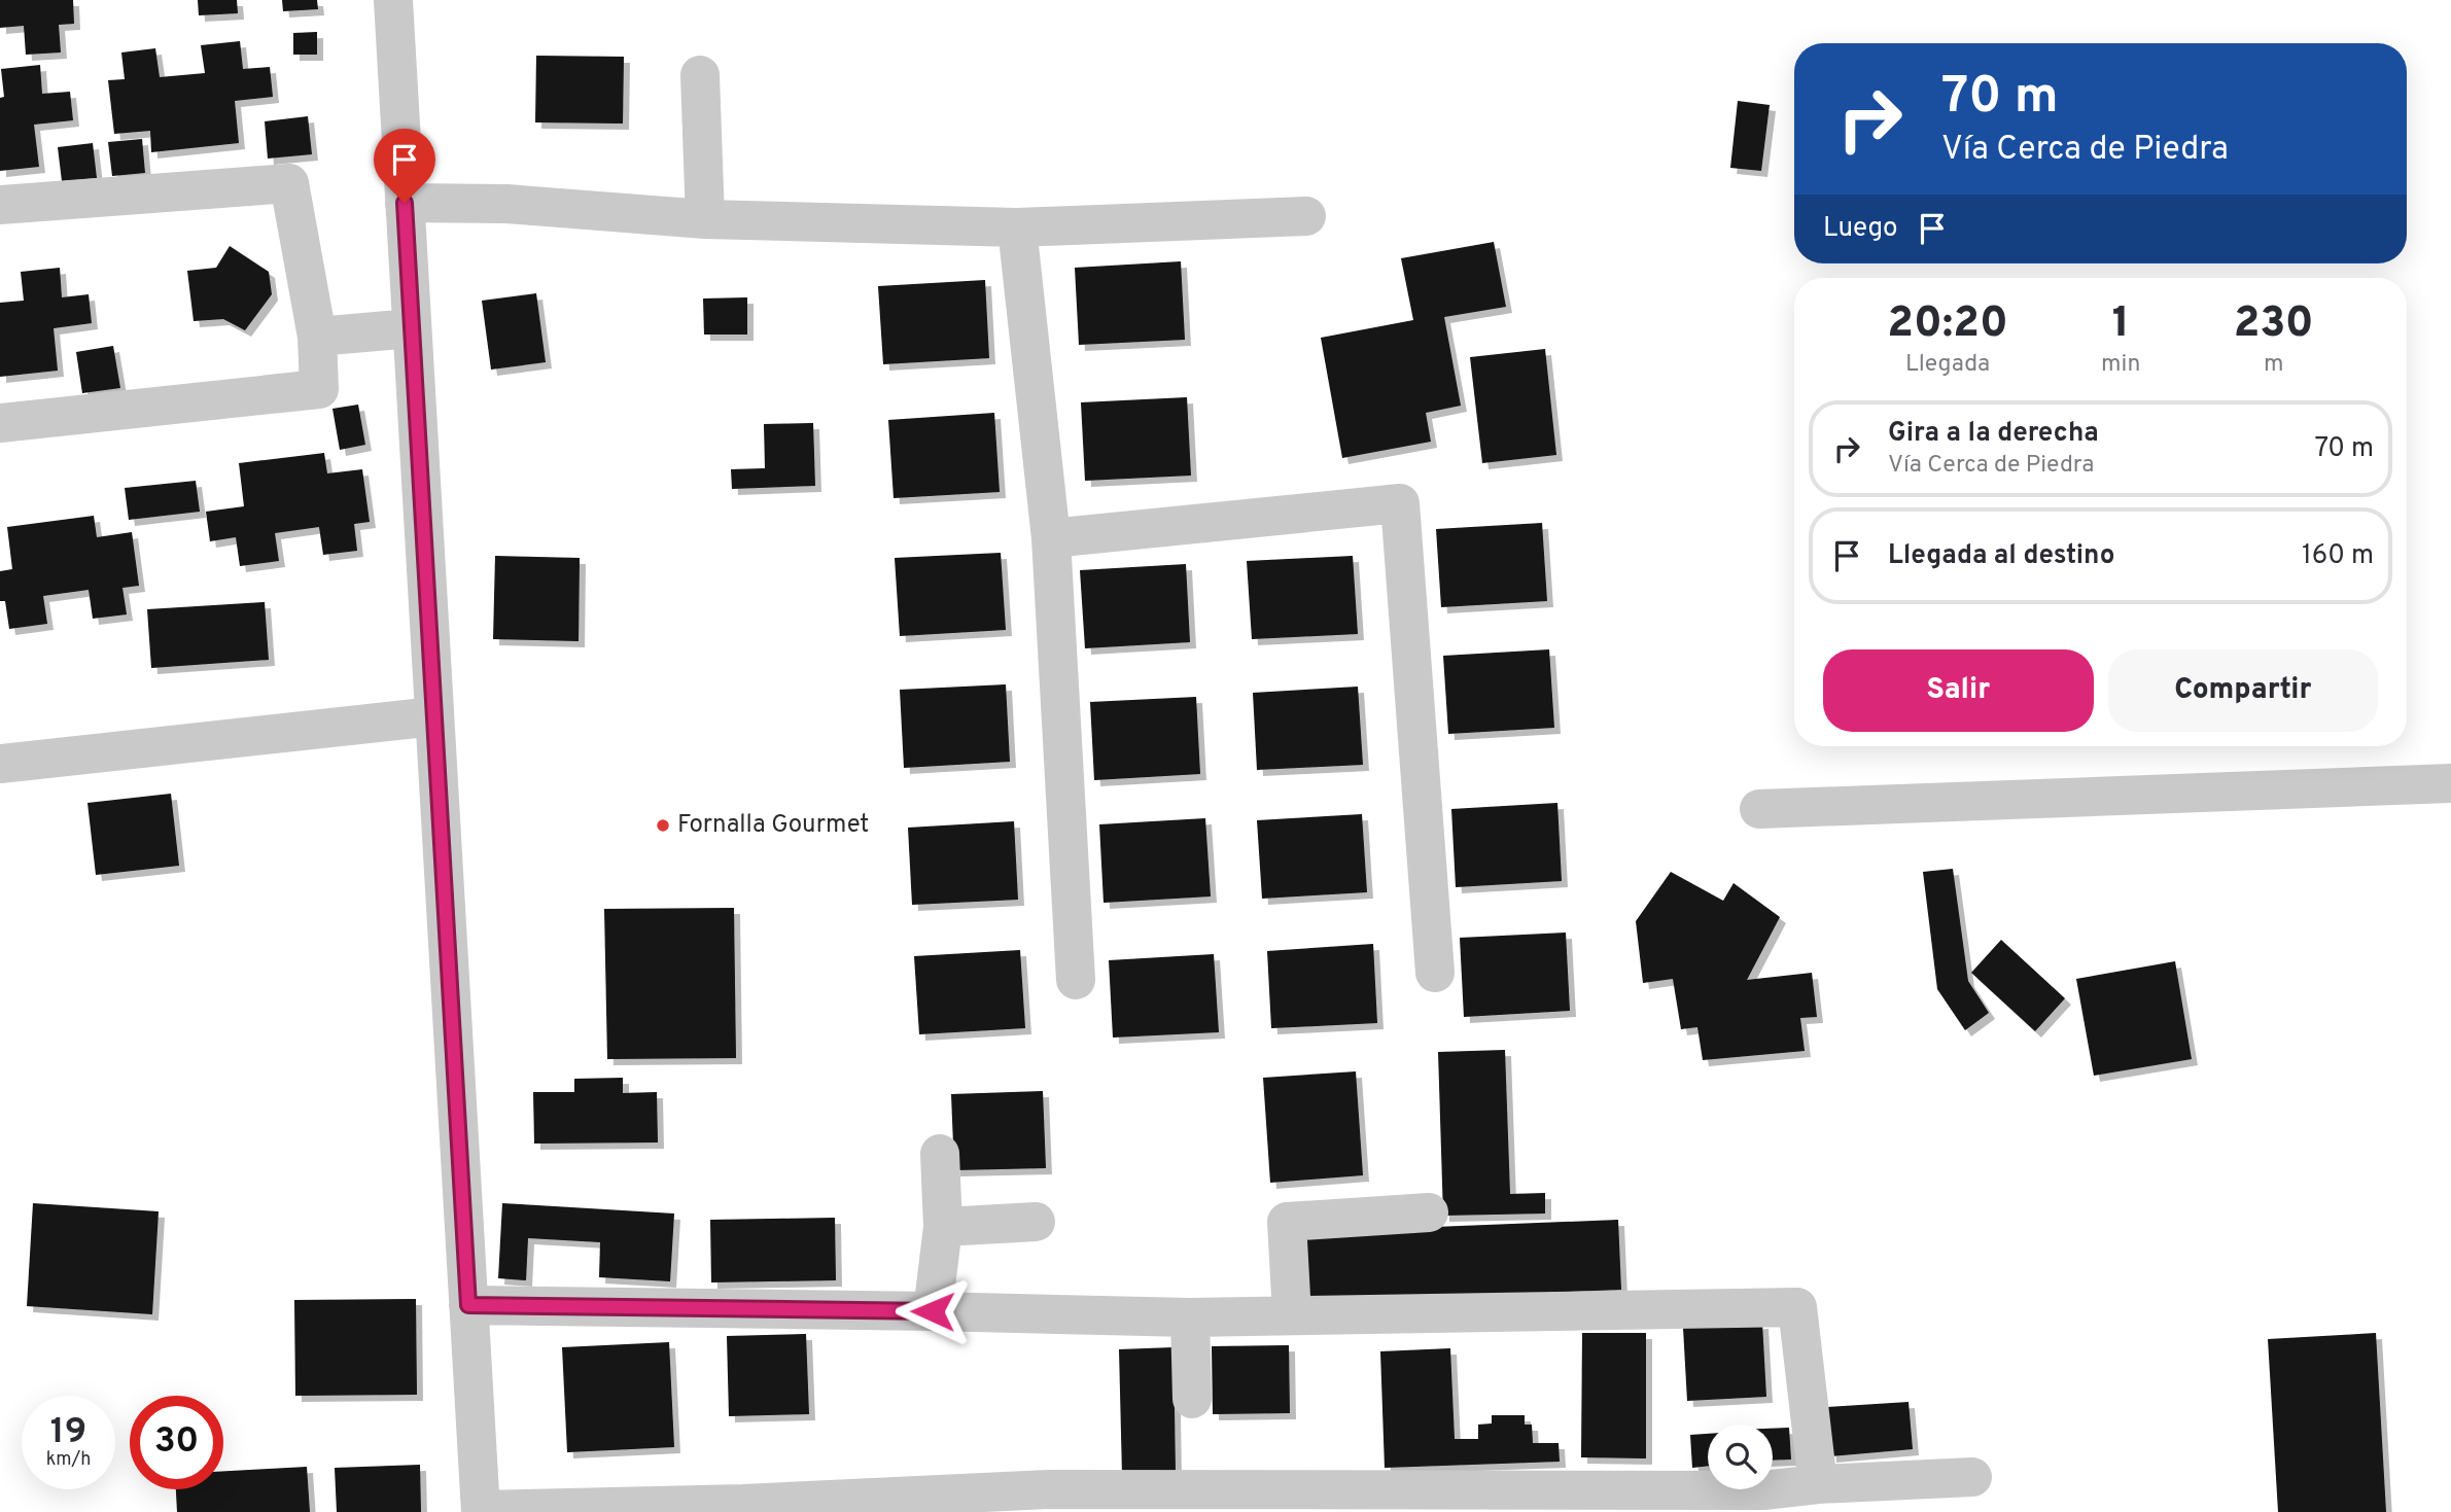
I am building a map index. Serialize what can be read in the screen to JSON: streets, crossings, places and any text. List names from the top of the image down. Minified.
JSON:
{"places":["Fornalla Gourmet"],"page":{"turn":["70 m","Vía Cerca de Piedra"],"then":"Luego","eta":["20:20","Llegada","1","min","230","m"],"list":[{"name":"Gira a la derecha","note":"Vía Cerca de Piedra","value":"70 m"},{"name":"Llegada al destino","value":"160 m"}],"buttons":["Salir","Compartir"],"speed":"19 km/h","limit":"30"}}
